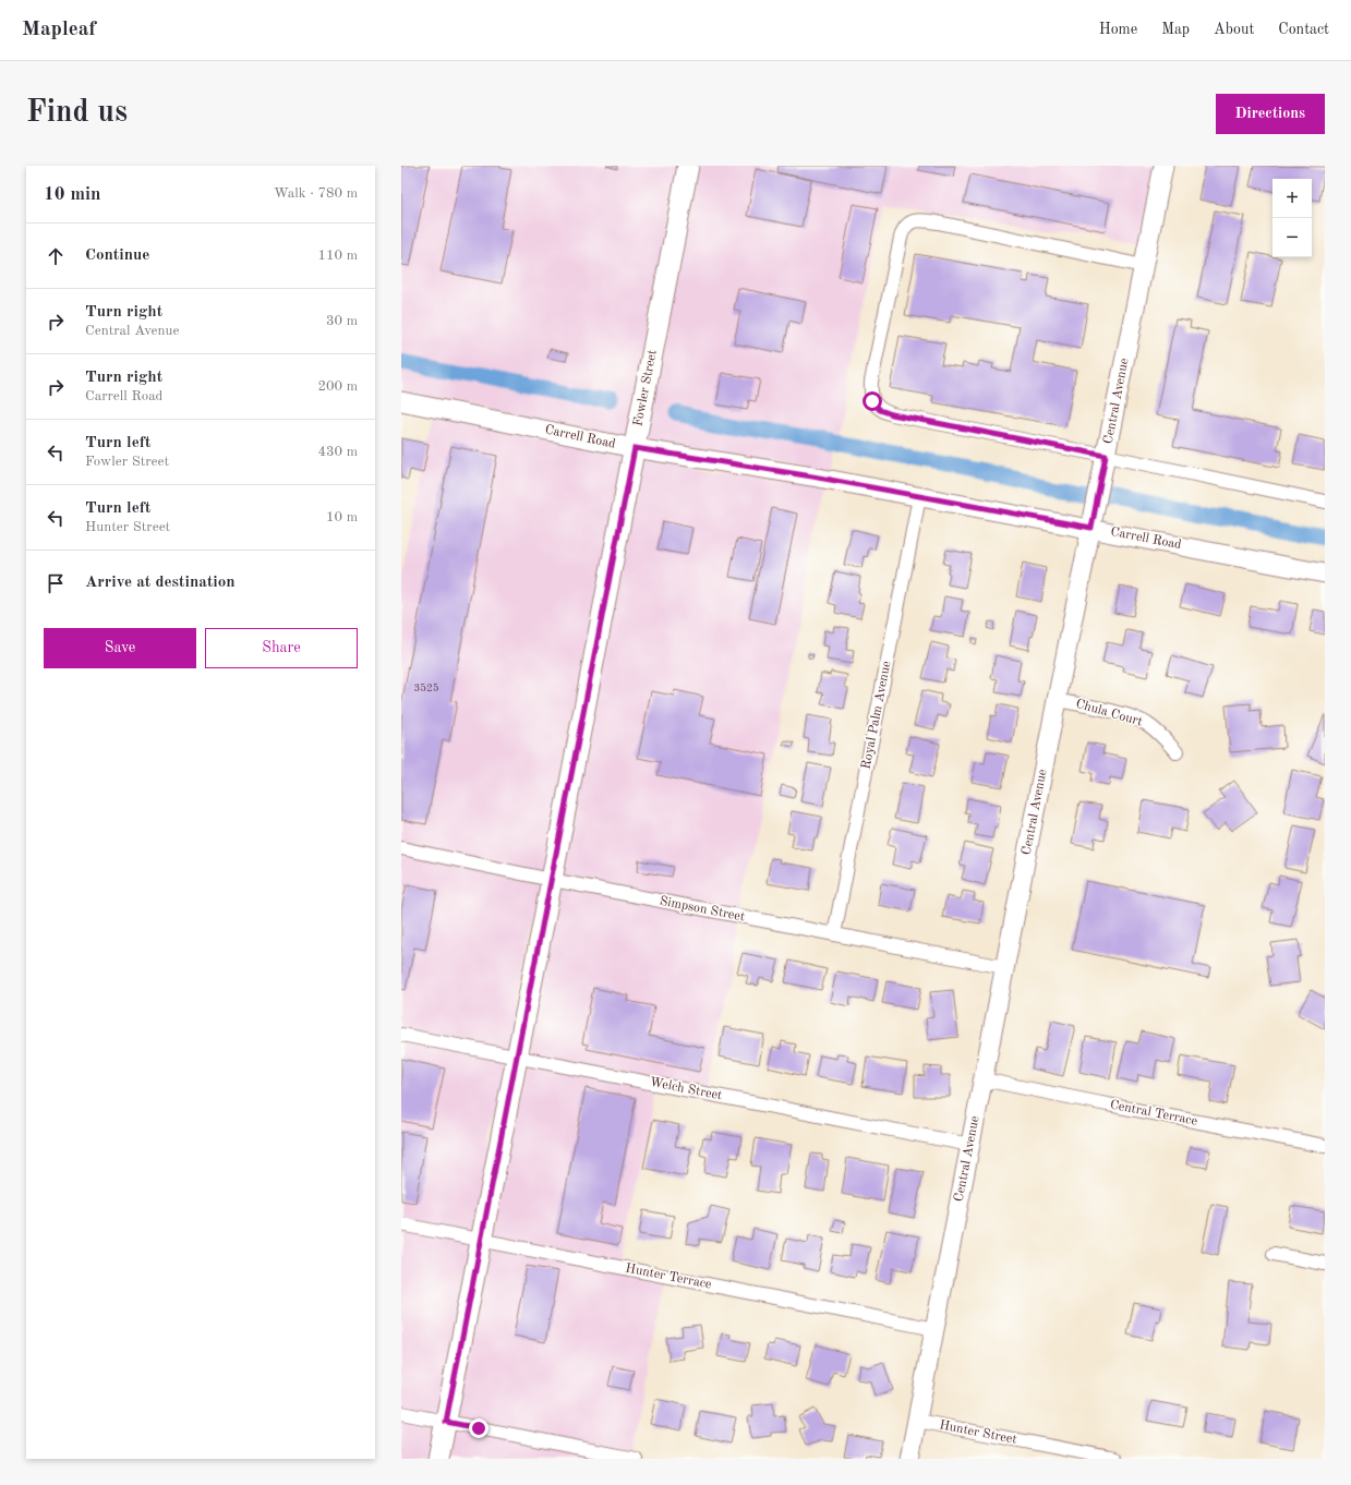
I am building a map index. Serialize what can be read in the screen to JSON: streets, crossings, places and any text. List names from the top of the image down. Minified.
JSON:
{"streets":{"main road":["Fowler Street"],"street":["Central Avenue","Carrell Road","Chula Court","Royal Palm Avenue","Simpson Street","Welch Street","Central Terrace","Hunter Terrace","Hunter Street"]},"crossings":[["Fowler Street","Carrell Road"],["Fowler Street","Simpson Street"],["Fowler Street","Welch Street"],["Fowler Street","Hunter Terrace"],["Central Avenue","Carrell Road"],["Central Avenue","Chula Court"],["Central Avenue","Simpson Street"],["Central Avenue","Welch Street"],["Central Avenue","Central Terrace"],["Central Avenue","Hunter Terrace"],["Central Avenue","Hunter Street"],["Carrell Road","Royal Palm Avenue"],["Royal Palm Avenue","Simpson Street"]],"house_numbers":["3525"],"page":{"header":"Mapleaf","nav":["Home","Map","About","Contact"],"buttons":["Directions",["Save","Share"]],"title":"Find us","heading":["10 min","Walk · 780 m"],"map_buttons":["+","−"],"list":[["Continue","110 m"],["Turn right","Central Avenue","30 m"],["Turn right","Carrell Road","200 m"],["Turn left","Fowler Street","430 m"],["Turn left","Hunter Street","10 m"],"Arrive at destination"]}}
